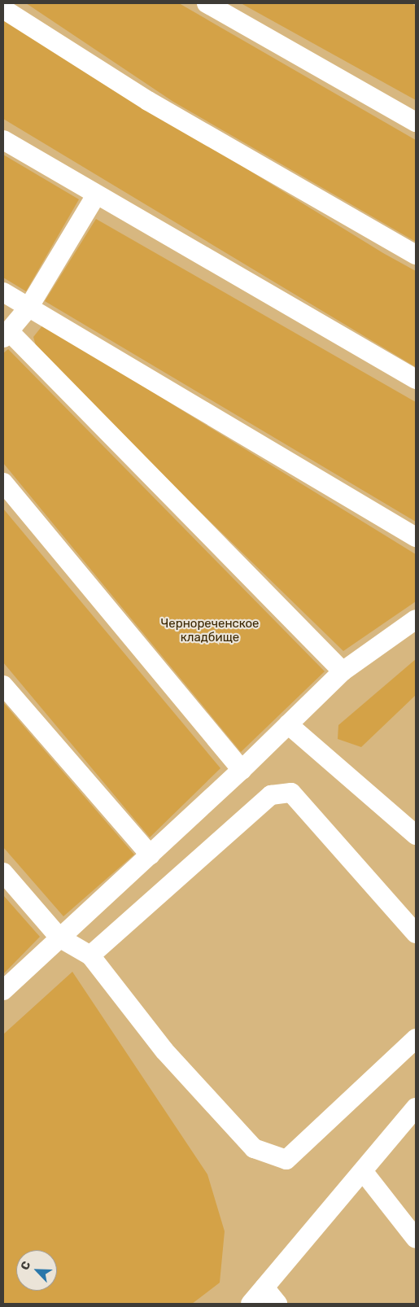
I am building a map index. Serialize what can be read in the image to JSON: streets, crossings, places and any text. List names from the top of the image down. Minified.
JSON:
{"parks":["Чернореченское кладбище"],"north":"top left"}
